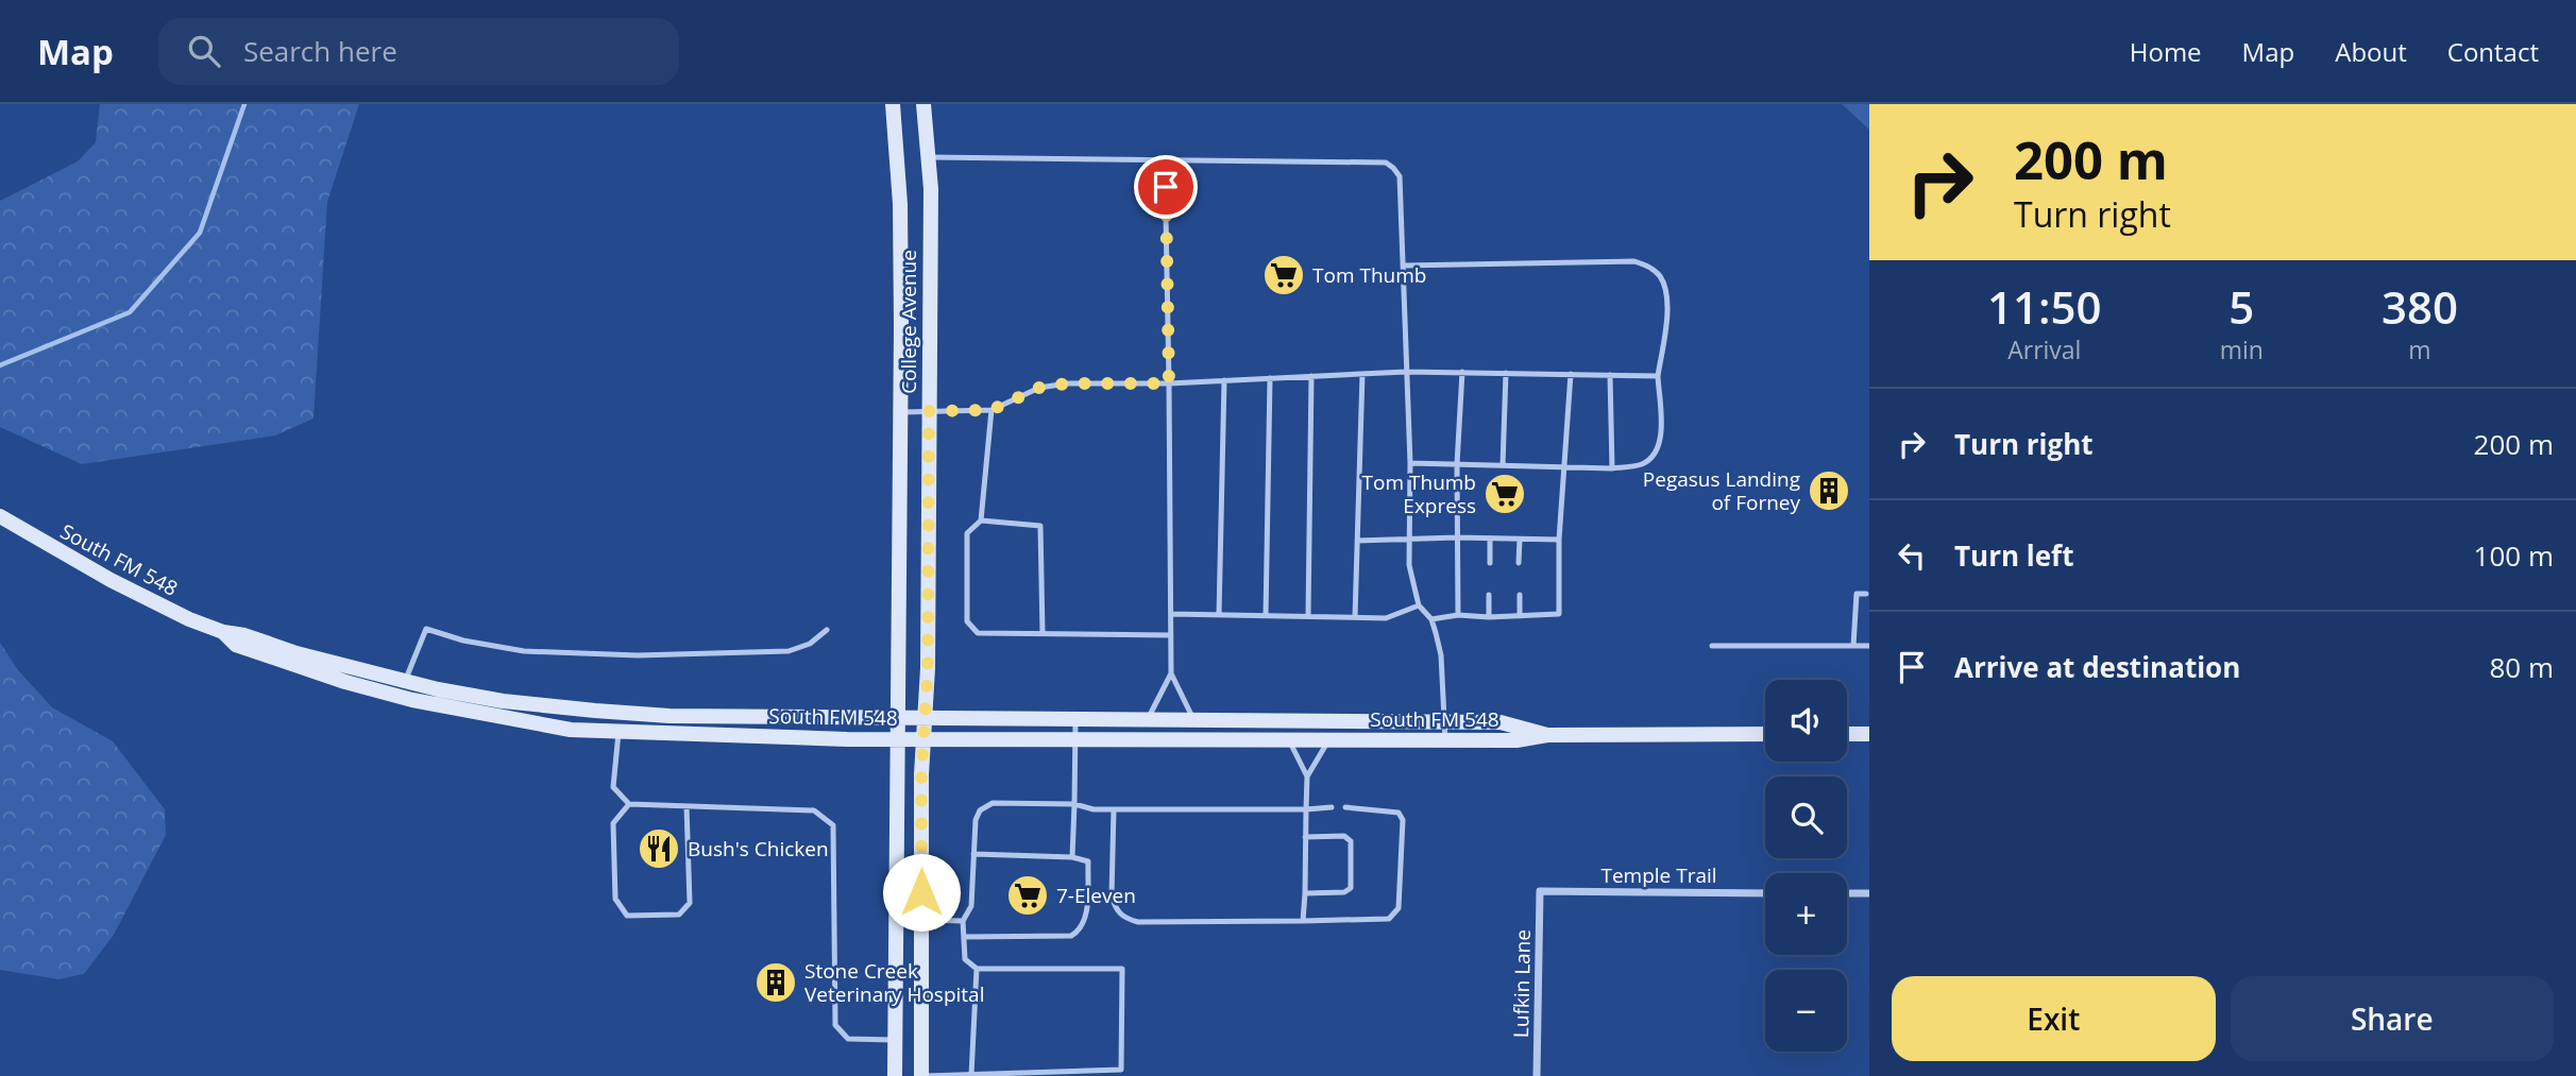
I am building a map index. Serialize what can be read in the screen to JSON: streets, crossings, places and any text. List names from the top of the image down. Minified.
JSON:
{"streets":{"main road":["College Avenue","South FM 548"],"street":["Temple Trail","Lufkin Lane"]},"crossings":[["College Avenue","South FM 548"],["Temple Trail","Lufkin Lane"]],"places":{"supermarket":["Tom Thumb","Tom Thumb Express","7-Eleven"],"building":["Pegasus Landing of Forney","Stone Creek Veterinary Hospital"],"restaurant":["Bush's Chicken"]},"page":{"header":"Map","search":"Search here","nav":["Home","Map","About","Contact"],"turn":["200 m","Turn right"],"eta":["11:50","Arrival","5","min","380","m"],"list":[{"name":"Turn right","value":"200 m"},{"name":"Turn left","value":"100 m"},{"name":"Arrive at destination","value":"80 m"}],"map_buttons":["+","−"],"buttons":["Exit","Share"]}}
